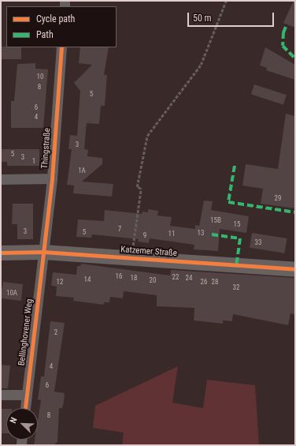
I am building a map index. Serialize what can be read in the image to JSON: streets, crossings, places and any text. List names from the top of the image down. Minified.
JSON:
{"streets":{"street":["Thingstraße","Katzemer Straße","Bellinghovener Weg"]},"crossings":[["Thingstraße","Katzemer Straße"],["Thingstraße","Bellinghovener Weg"],["Katzemer Straße","Bellinghovener Weg"]],"house_numbers":["10","8","5","6","4","3","5","3","1","1A","29","15B","15","7","3","5","13","11","9","33","16","22","18","24","14","20","12","26","28","32","10A","2","4","6","8"],"legend":["Cycle path","Path"],"scale_bar":"50 m","north":"top left"}
